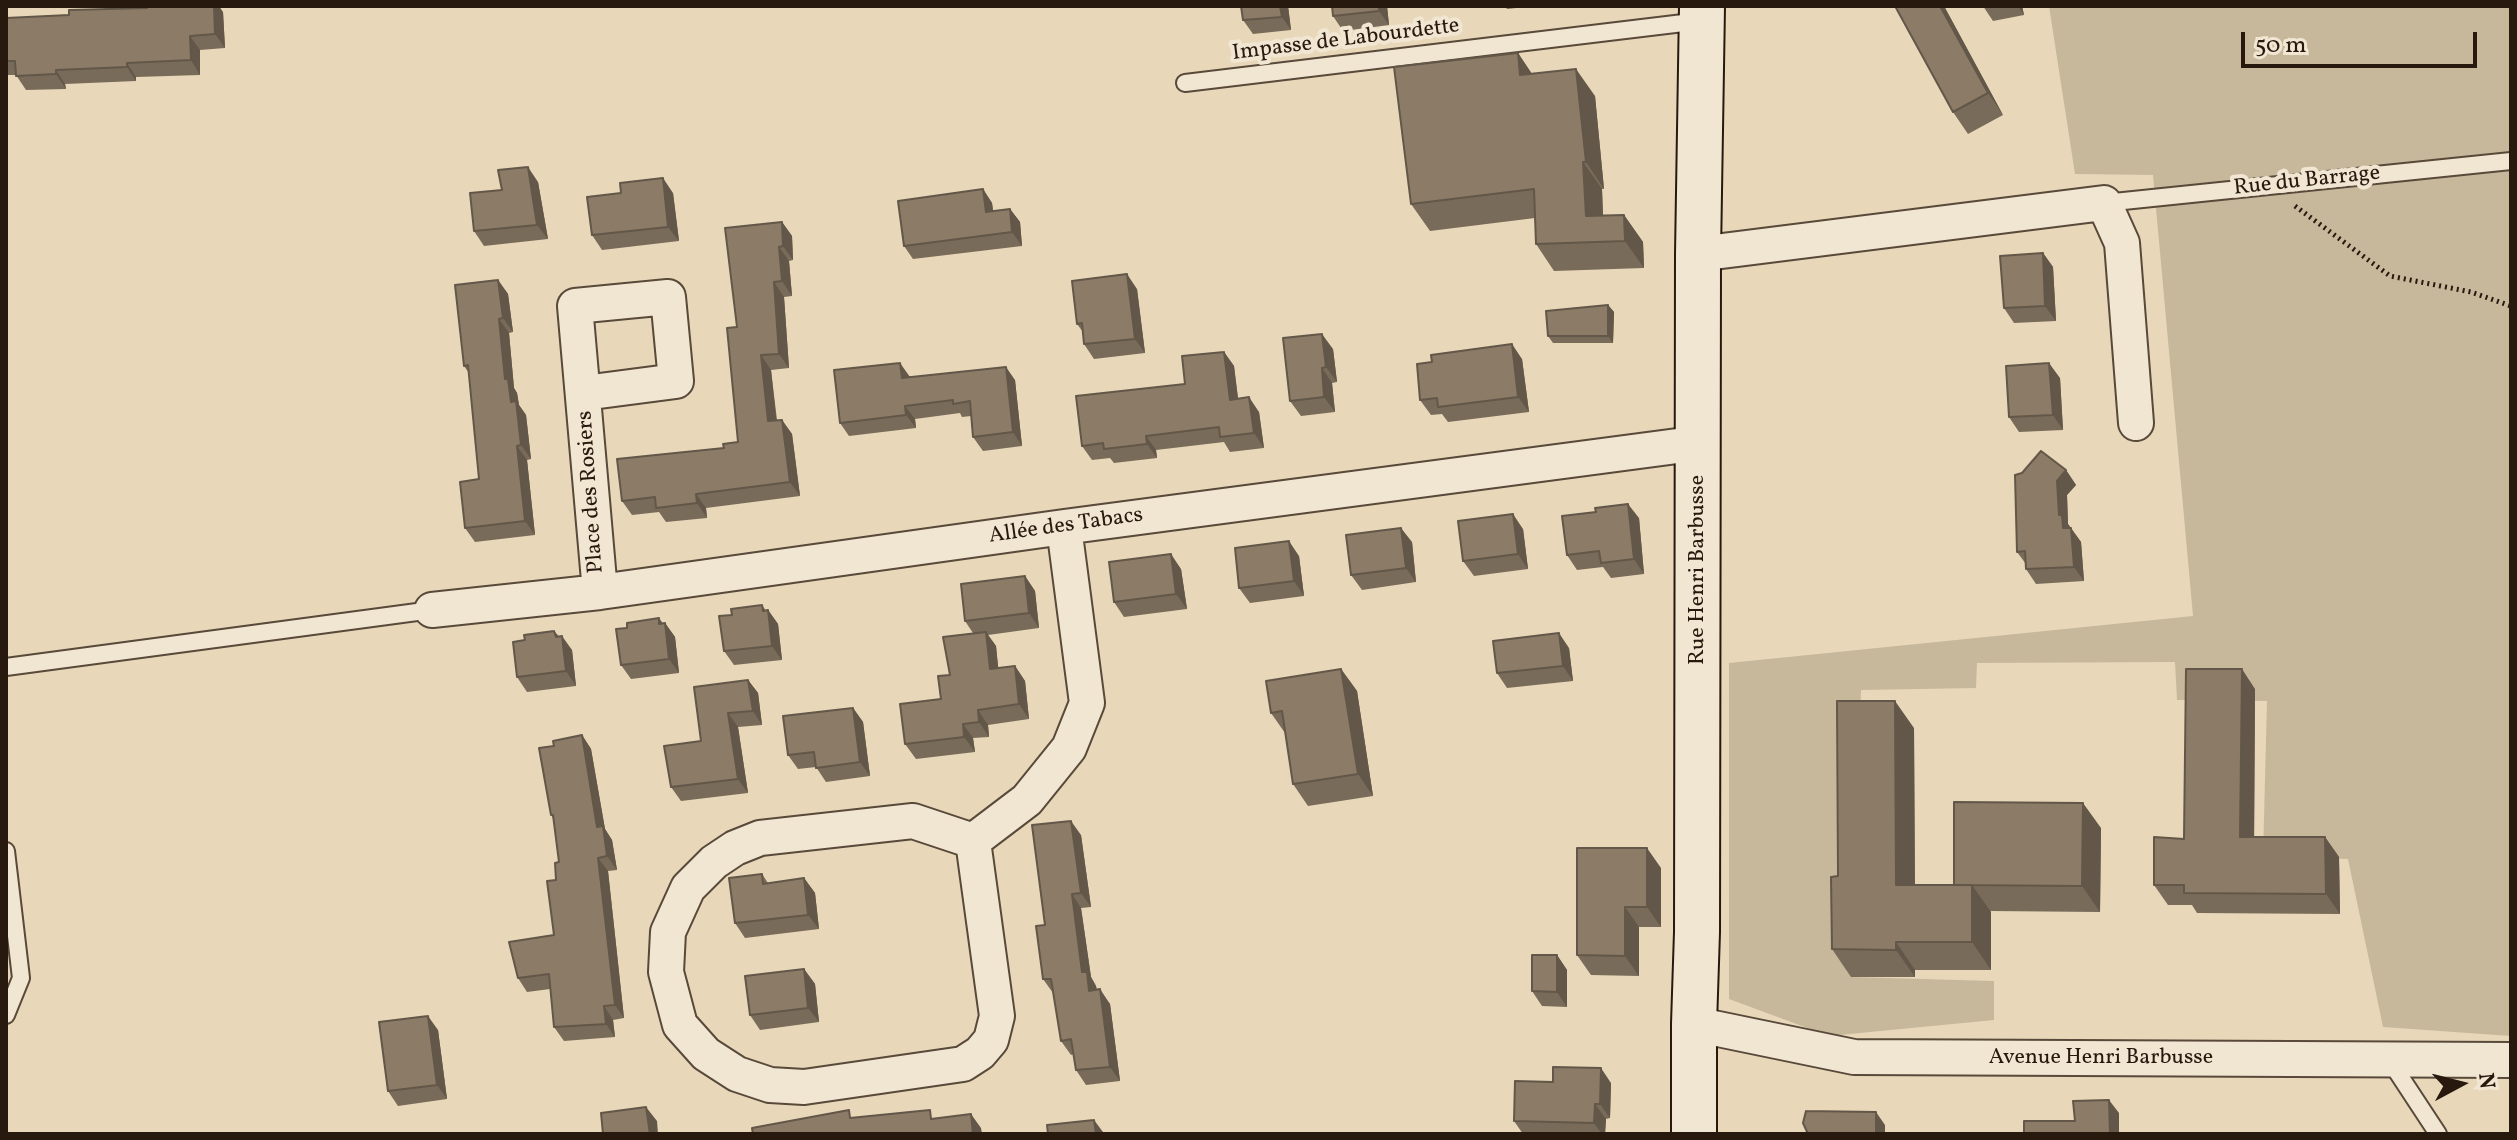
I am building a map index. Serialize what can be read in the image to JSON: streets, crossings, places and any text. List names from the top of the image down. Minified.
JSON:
{"streets":{"main road":["Rue Henri Barbusse"],"street":["Rue du Barrage","Place des Rosiers","Allée des Tabacs","Avenue Henri Barbusse"],"lane":["Impasse de Labourdette"]},"crossings":[["Impasse de Labourdette","Rue Henri Barbusse"],["Rue du Barrage","Rue Henri Barbusse"],["Place des Rosiers","Allée des Tabacs"],["Allée des Tabacs","Rue Henri Barbusse"],["Rue Henri Barbusse","Avenue Henri Barbusse"]],"scale_bar":"50 m","north":"right"}
